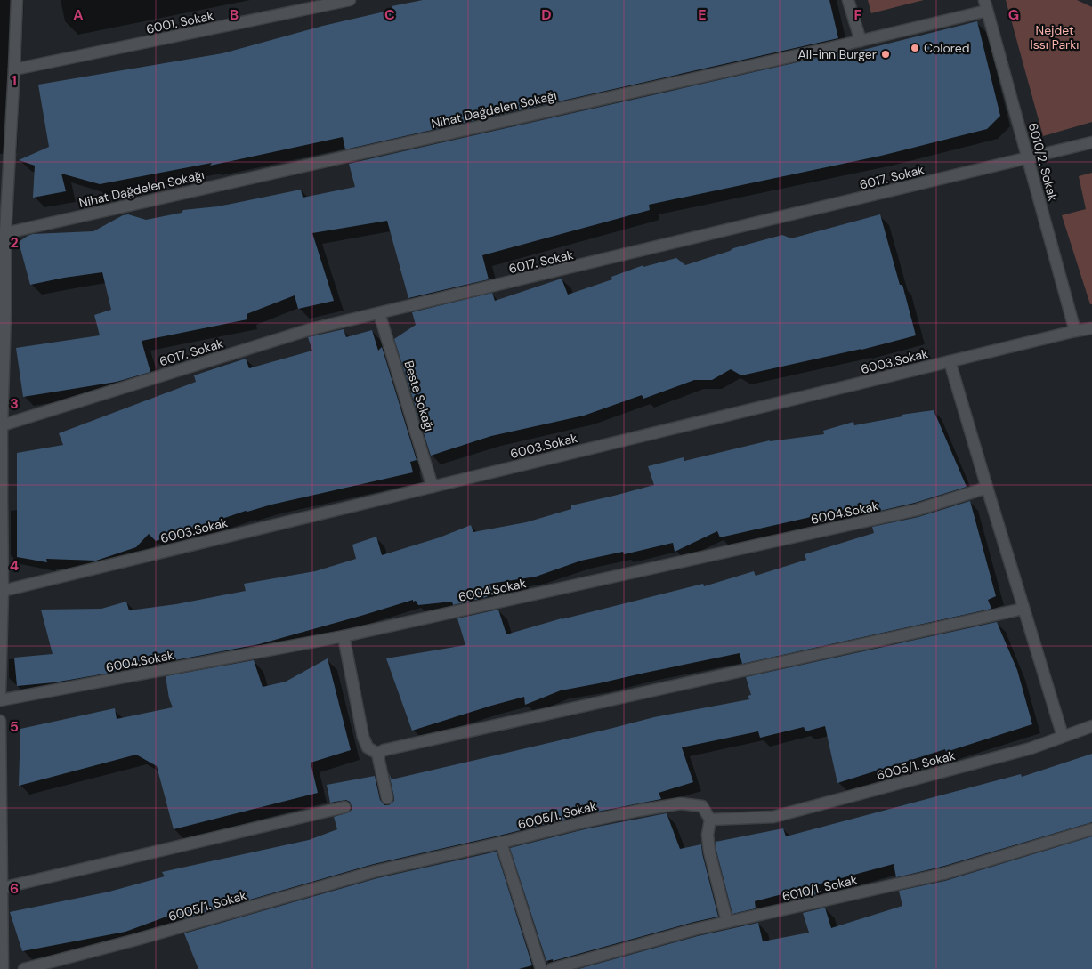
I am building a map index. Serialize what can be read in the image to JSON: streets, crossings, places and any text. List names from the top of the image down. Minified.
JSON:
{"streets":{"street":["6001. Sokak","Nihat Dağdelen Sokağı","6010/2. Sokak","6017. Sokak","6003.Sokak","Beste Sokağı","6004.Sokak","6005/1. Sokak","6010/1. Sokak"]},"crossings":[["Nihat Dağdelen Sokağı","6010/2. Sokak"],["6010/2. Sokak","6017. Sokak"],["6010/2. Sokak","6003.Sokak"],["6017. Sokak","Beste Sokağı"],["6003.Sokak","Beste Sokağı"]],"parks":["Nejdet Issı Parkı"],"places":["Colored","All-inn Burger"],"grid":{"columns":["A","B","C","D","E","F","G"],"rows":["1","2","3","4","5","6"]}}
